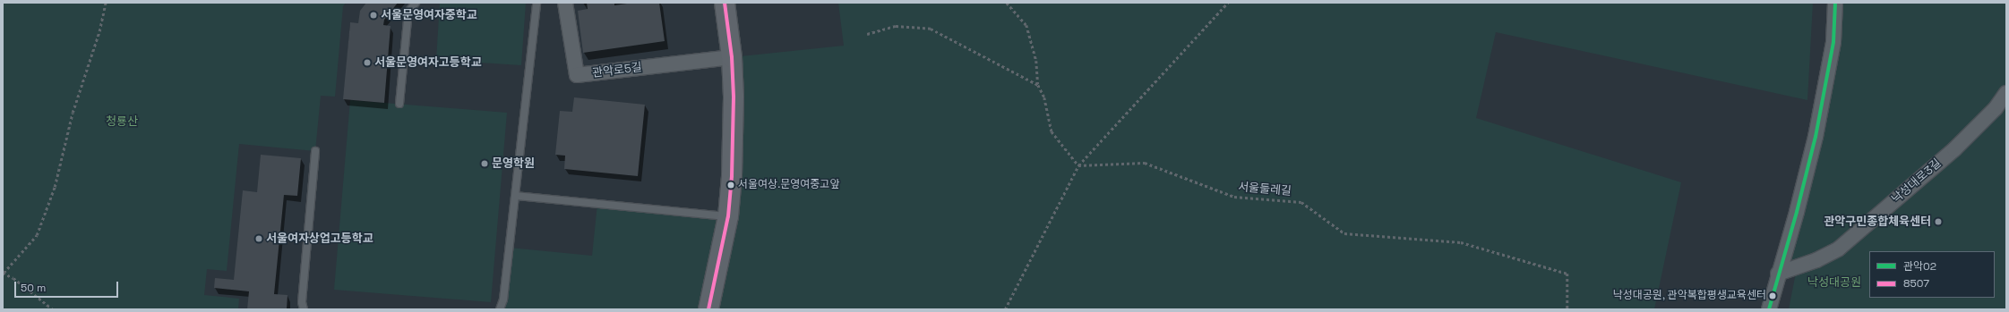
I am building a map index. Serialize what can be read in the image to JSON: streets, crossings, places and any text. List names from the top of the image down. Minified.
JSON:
{"streets":{"street":["관악로5길","낙성대로3길"],"path":["서울둘레길"]},"parks":["청룡산","낙성대공원"],"places":["서울문영여자중학교","서울문영여자고등학교","문영학원","서울여상.문영여중고앞","관악구민종합체육센터","서울여자상업고등학교","낙성대공원, 관악복합평생교육센터"],"lines":["transit line 관악02","transit line 8507"],"legend":["관악02","8507"],"scale_bar":"50 m"}
